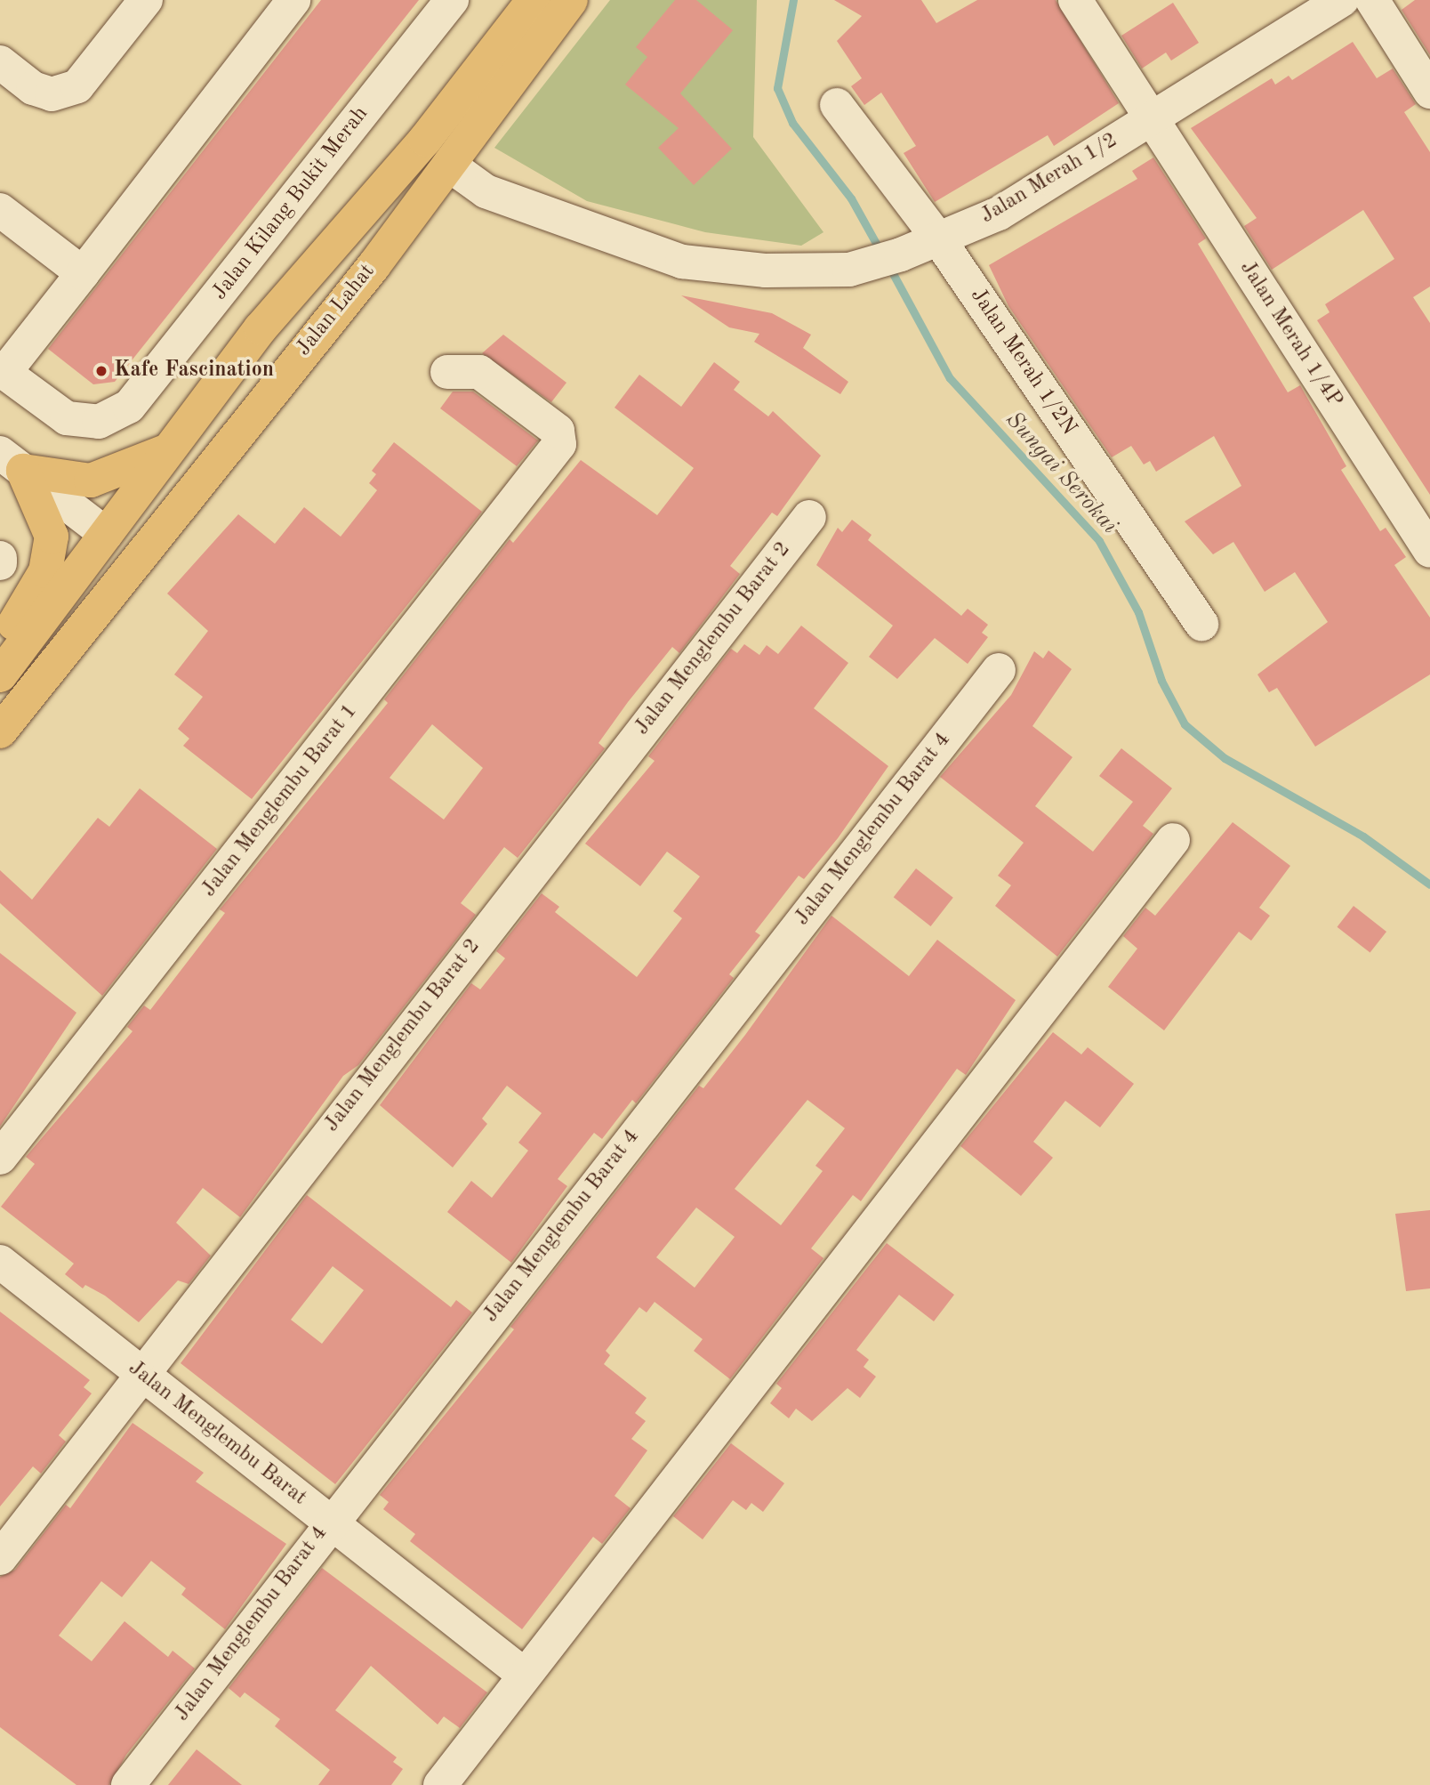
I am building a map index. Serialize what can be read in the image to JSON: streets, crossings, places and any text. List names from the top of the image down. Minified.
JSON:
{"streets":{"main road":["Jalan Lahat"],"street":["Jalan Merah 1/2","Jalan Kilang Bukit Merah","Jalan Merah 1/4P","Jalan Merah 1/2N","Jalan Menglembu Barat 2","Jalan Menglembu Barat 1","Jalan Menglembu Barat 4","Jalan Menglembu Barat"]},"crossings":[["Jalan Merah 1/2","Jalan Lahat"],["Jalan Merah 1/2","Jalan Merah 1/4P"],["Jalan Merah 1/2","Jalan Merah 1/2N"],["Jalan Menglembu Barat 2","Jalan Menglembu Barat"],["Jalan Menglembu Barat 4","Jalan Menglembu Barat"]],"water":["Sungai Serokai"],"places":["Kafe Fascination"]}
